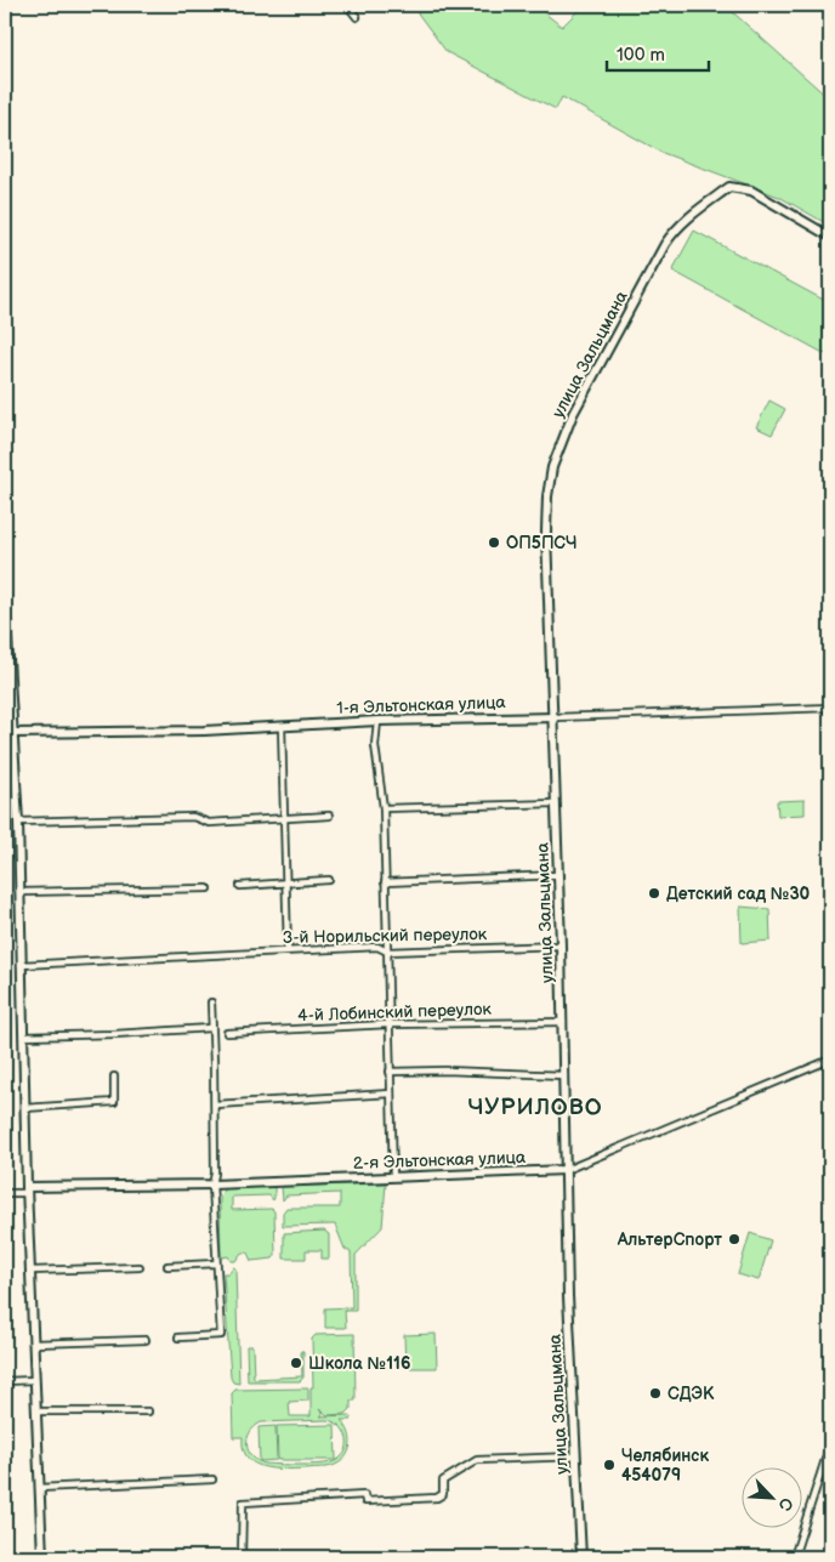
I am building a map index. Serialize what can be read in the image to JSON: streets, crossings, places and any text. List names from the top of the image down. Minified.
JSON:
{"streets":{"street":["улица Зальцмана","1-я Эльтонская улица","3-й Норильский переулок","4-й Лобинский переулок","2-я Эльтонская улица"]},"crossings":[["улица Зальцмана","1-я Эльтонская улица"],["улица Зальцмана","3-й Норильский переулок"],["улица Зальцмана","4-й Лобинский переулок"],["улица Зальцмана","2-я Эльтонская улица"]],"districts":["ЧУРИЛОВО"],"places":["ОП5ПСЧ","Детский сад №30","АльтерСпорт","Школа №116","СДЭК","Челябинск 454079"],"scale_bar":"100 m","north":"bottom right"}
